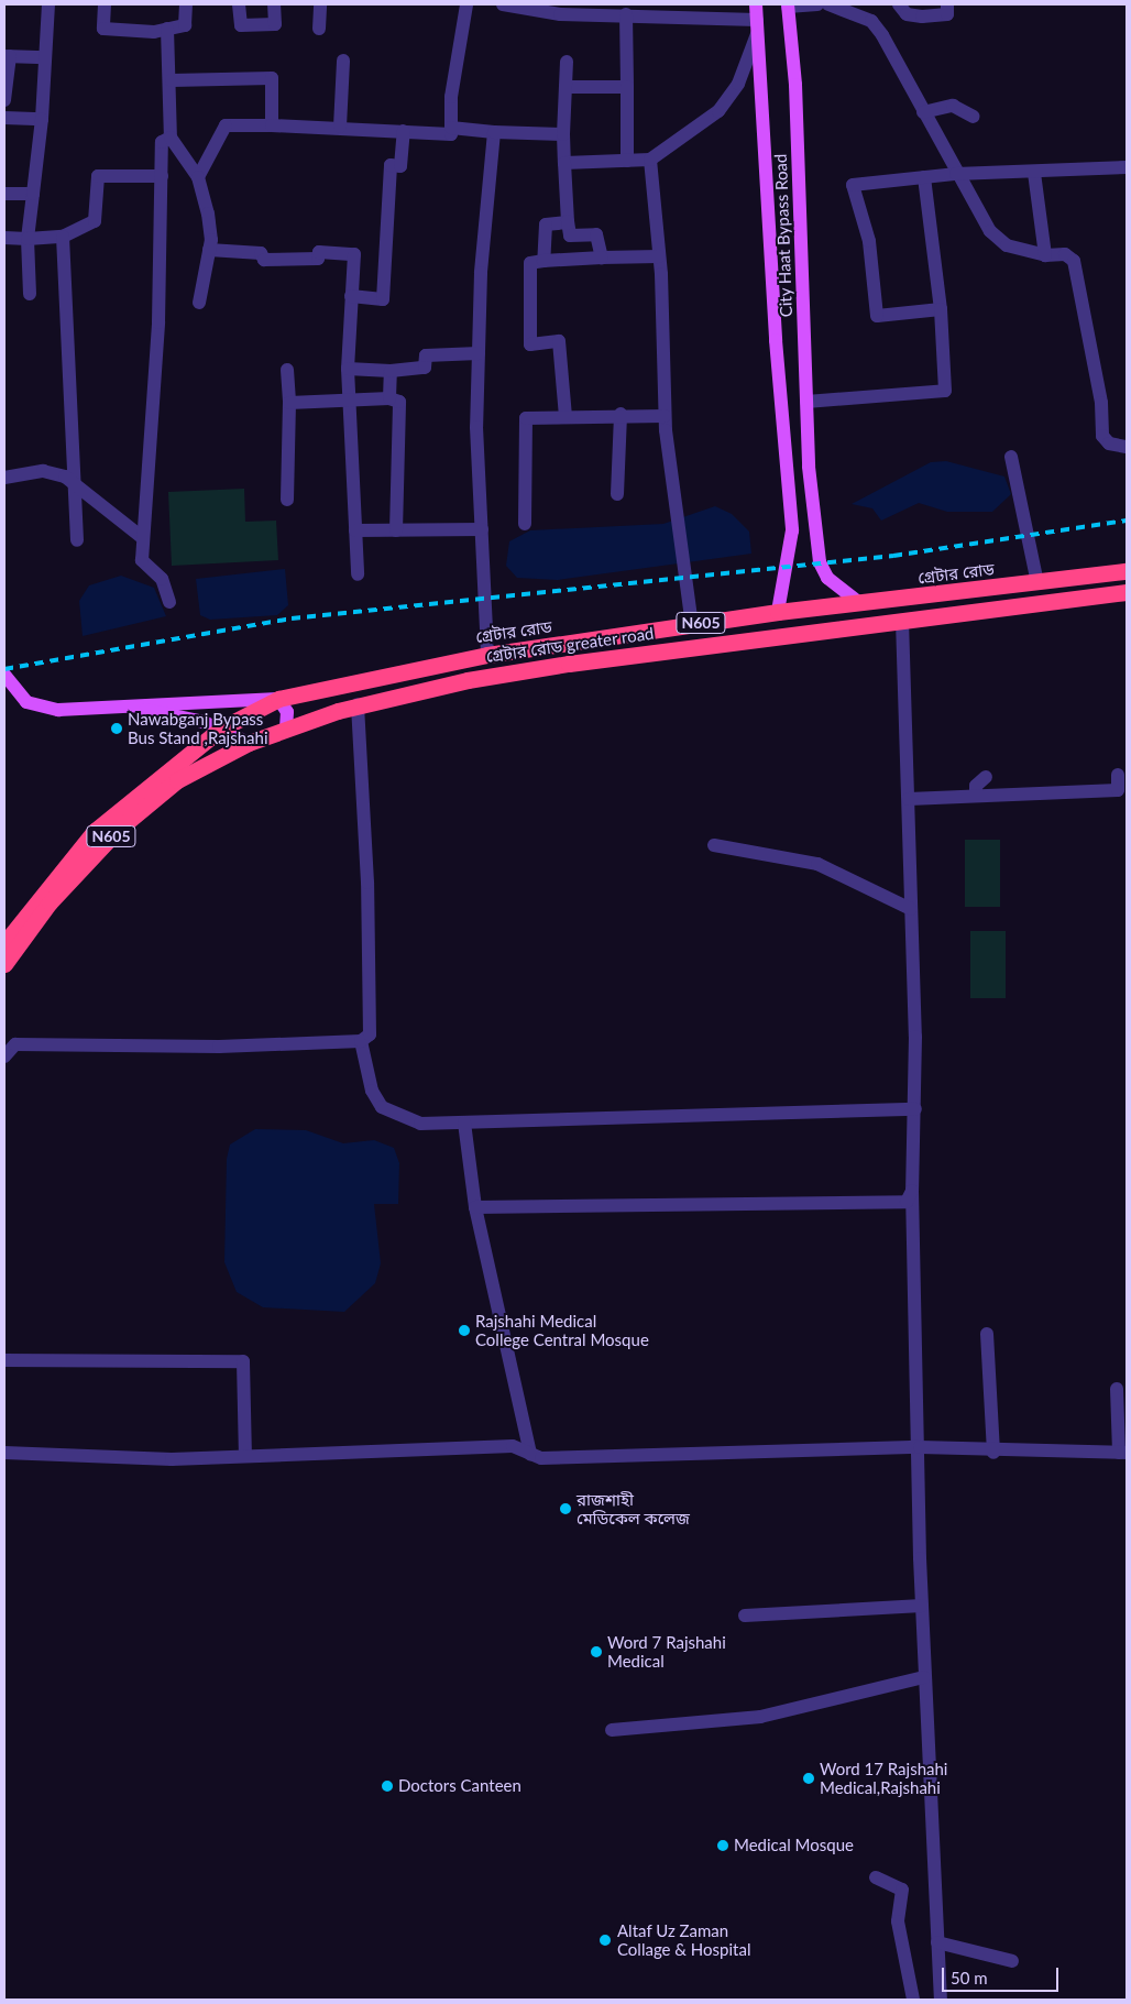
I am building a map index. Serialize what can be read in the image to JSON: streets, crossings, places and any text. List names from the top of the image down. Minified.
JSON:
{"streets":{"highway":["গ্রেটার রোড","N605","গ্রেটার রোড greater road"],"main road":["City Haat Bypass Road"]},"crossings":[["City Haat Bypass Road","গ্রেটার রোড"],["N605","গ্রেটার রোড greater road"]],"places":["Nawabganj Bypass Bus Stand ,Rajshahi","Rajshahi Medical College Central Mosque","রাজশাহী মেডিকেল কলেজ","Word 7 Rajshahi Medical","Word 17 Rajshahi Medical,Rajshahi","Doctors Canteen","Medical Mosque","Altaf Uz Zaman Collage & Hospital"],"scale_bar":"50 m"}
